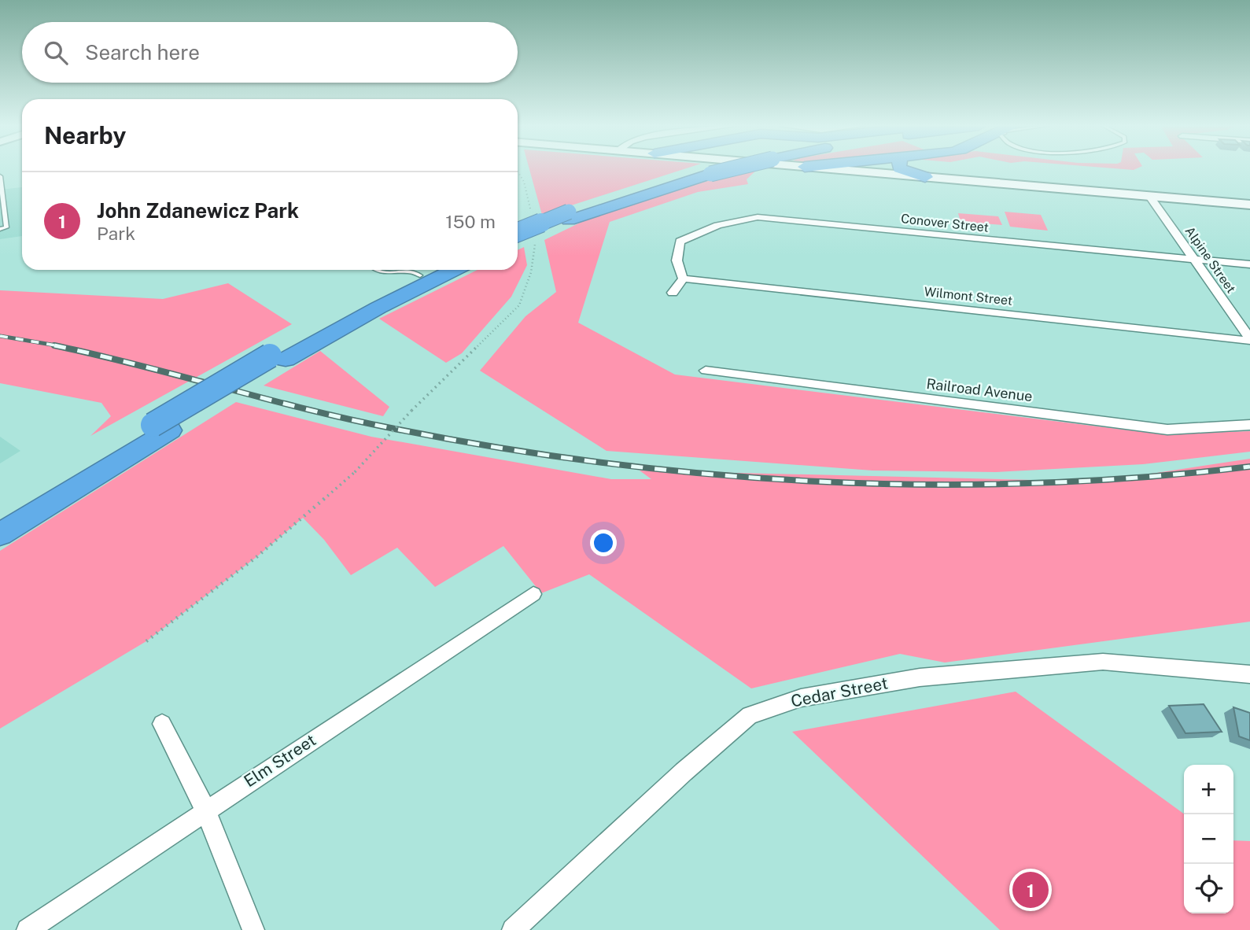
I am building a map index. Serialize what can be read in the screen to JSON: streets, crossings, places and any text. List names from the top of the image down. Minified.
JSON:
{"streets":{"street":["Conover Street","Alpine Street","Wilmont Street","Railroad Avenue","Cedar Street","Elm Street"]},"crossings":[["Conover Street","Alpine Street"],["Conover Street","Wilmont Street"],["Alpine Street","Wilmont Street"]],"page":{"search":"Search here","heading":"Nearby","list":[{"mark":"1","name":"John Zdanewicz Park","note":"Park","value":"150 m"}],"map_buttons":["+","−"],"pins":"1"}}
